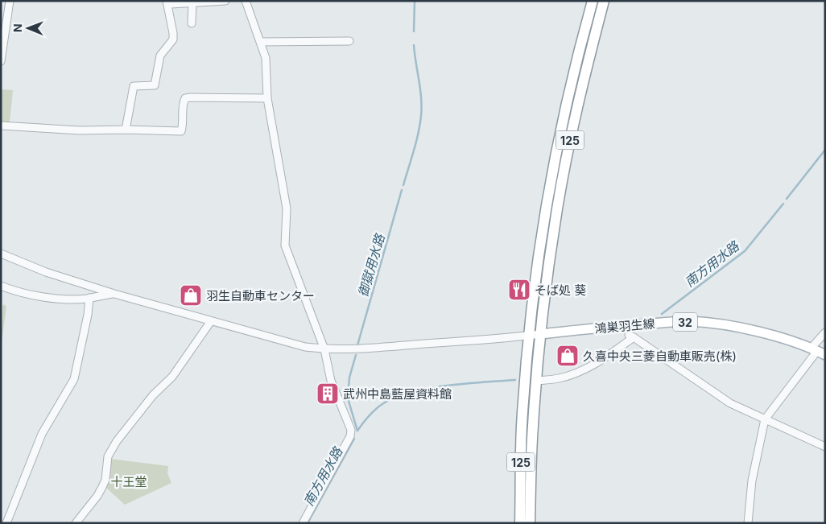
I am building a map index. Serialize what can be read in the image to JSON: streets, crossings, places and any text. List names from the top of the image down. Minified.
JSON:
{"streets":{"highway":["125"],"main road":["32","鴻巣羽生線"]},"crossings":[["125","鴻巣羽生線"]],"water":["南方用水路","御獄用水路"],"parks":["十王堂"],"places":{"restaurant":["そば処 葵"],"shop":["羽生自動車センター","久喜中央三菱自動車販売(株)"],"building":["武州中島藍屋資料館"]},"north":"left"}
